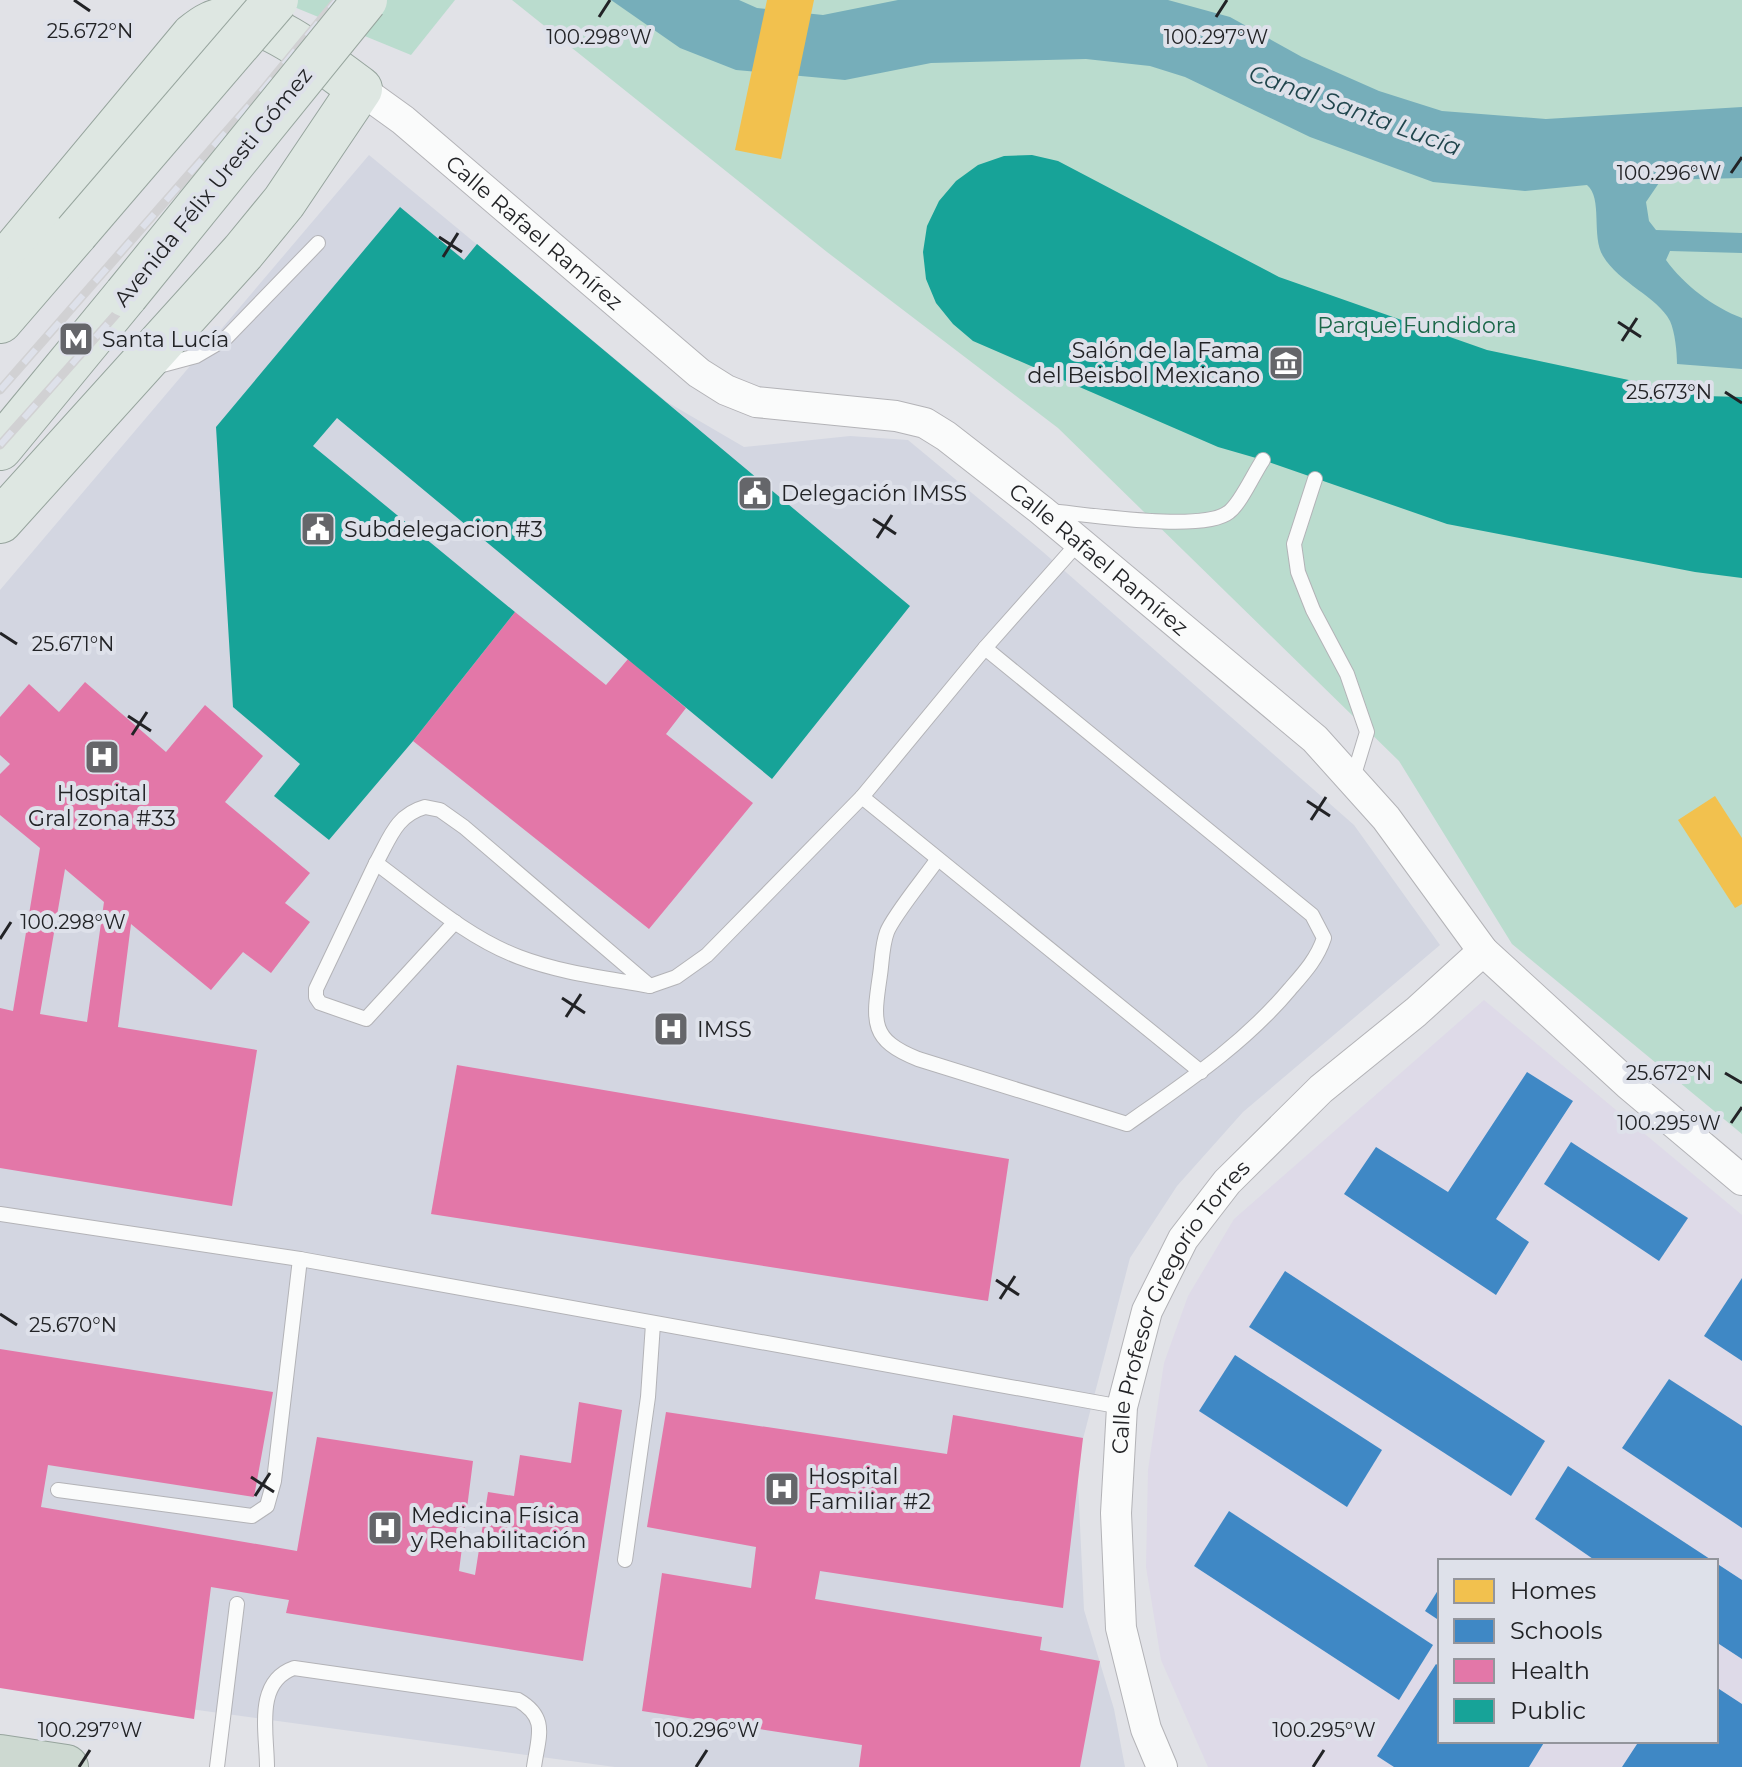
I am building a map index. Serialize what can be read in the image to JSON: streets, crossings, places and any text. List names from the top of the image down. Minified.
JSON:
{"streets":{"main road":["Avenida Félix Uresti Gómez"],"street":["Calle Rafael Ramírez","Calle Profesor Gregorio Torres"]},"crossings":[["Calle Rafael Ramírez","Calle Profesor Gregorio Torres"]],"water":["Canal Santa Lucía"],"parks":["Parque Fundidora"],"places":{"metro station":["Santa Lucía"],"museum":["Salón de la Fama del Beisbol Mexicano"],"public building":["Delegación IMSS","Subdelegacion #3"],"hospital":["Hospital Gral zona #33","IMSS","Hospital Familiar #2","Medicina Física y Rehabilitación"]},"legend":["Homes","Schools","Health","Public"],"coordinates":["25.672°N","100.297°W","100.298°W","100.296°W","25.673°N","25.671°N","100.295°W","25.670°N"]}
